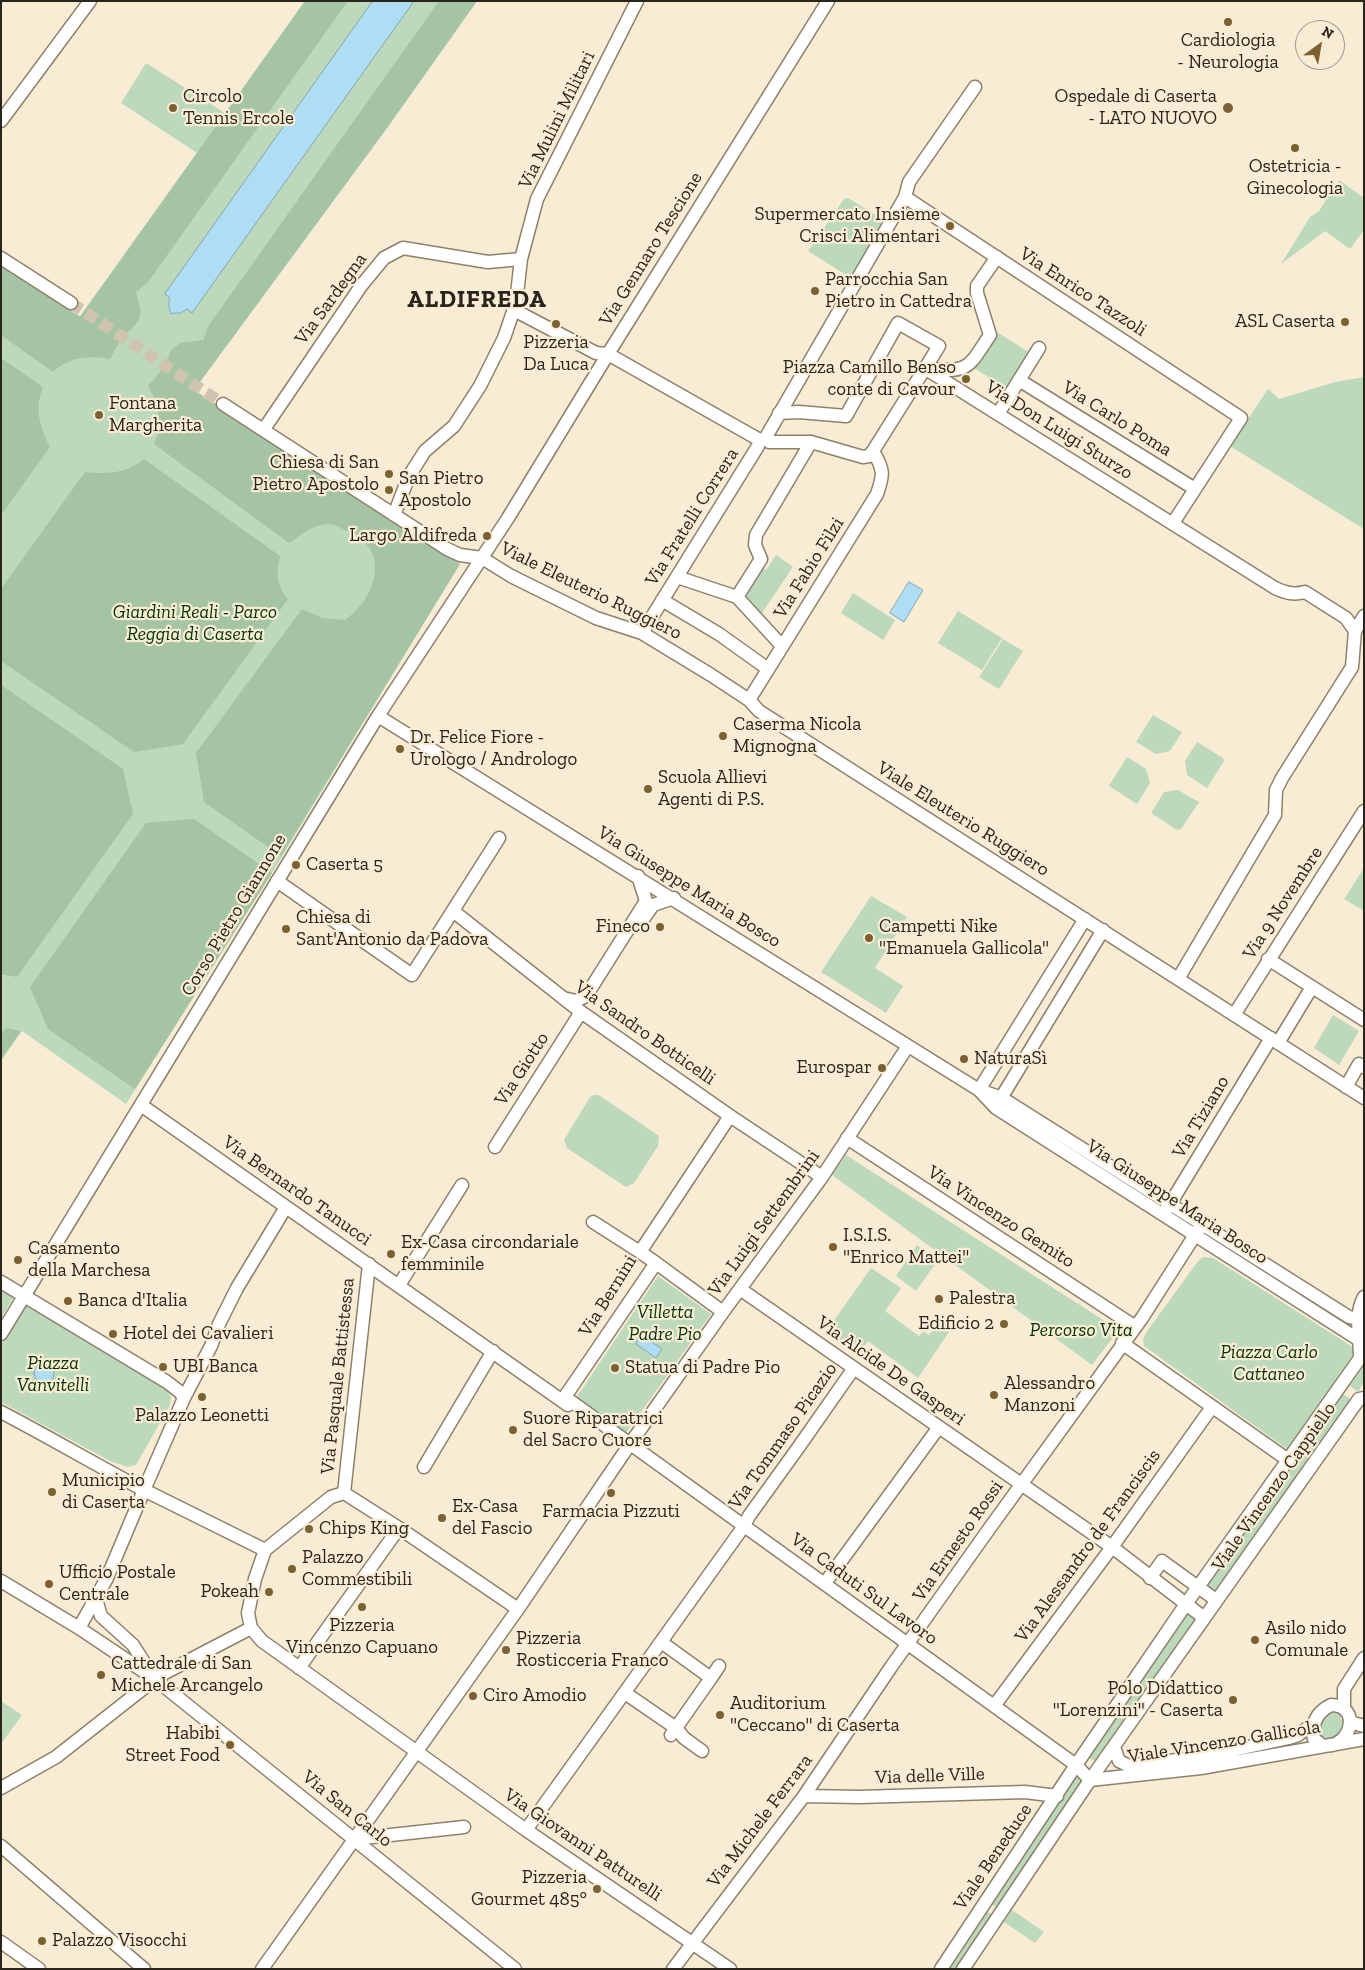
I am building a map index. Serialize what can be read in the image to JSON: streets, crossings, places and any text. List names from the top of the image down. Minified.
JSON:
{"streets":{"street":["Via Mulini Militari","Via Gennaro Tescione","Via Enrico Tazzoli","Via Sardegna","Via Carlo Poma","Via Don Luigi Sturzo","Via Fratelli Correra","Via Fabio Filzi","Viale Eleuterio Ruggiero","Via Giuseppe Maria Bosco","Via 9 Novembre","Corso Pietro Giannone","Via Sandro Botticelli","Via Giotto","Via Tiziano","Via Bernardo Tanucci","Via Vincenzo Gemito","Via Luigi Settembrini","Via Bernini","Via Alcide De Gasperi","Via Pasquale Battistessa","Via Tommaso Picazio","Viale Vincenzo Cappiello","Via Ernesto Rossi","Via Alessandro de Franciscis","Via Caduti Sul Lavoro","Viale Vincenzo Gallicola","Via delle Ville","Via San Carlo","Via Michele Ferrara","Via Giovanni Patturelli","Viale Beneduce"]},"crossings":[["Via Mulini Militari","Via Sardegna"],["Via Gennaro Tescione","Viale Eleuterio Ruggiero"],["Via Gennaro Tescione","Corso Pietro Giannone"],["Via Enrico Tazzoli","Via Carlo Poma"],["Via Enrico Tazzoli","Via Fratelli Correra"],["Via Fratelli Correra","Viale Eleuterio Ruggiero"],["Via Fabio Filzi","Viale Eleuterio Ruggiero"],["Viale Eleuterio Ruggiero","Via 9 Novembre"],["Viale Eleuterio Ruggiero","Corso Pietro Giannone"],["Viale Eleuterio Ruggiero","Via Tiziano"],["Via Giuseppe Maria Bosco","Corso Pietro Giannone"],["Via Giuseppe Maria Bosco","Via Giotto"],["Via Giuseppe Maria Bosco","Via Tiziano"],["Via Giuseppe Maria Bosco","Via Luigi Settembrini"],["Corso Pietro Giannone","Via Bernardo Tanucci"],["Via Sandro Botticelli","Via Giotto"],["Via Sandro Botticelli","Via Luigi Settembrini"],["Via Sandro Botticelli","Via Bernini"],["Via Bernardo Tanucci","Via Luigi Settembrini"],["Via Bernardo Tanucci","Via Bernini"],["Via Bernardo Tanucci","Via Pasquale Battistessa"],["Via Bernardo Tanucci","Via Caduti Sul Lavoro"],["Via Vincenzo Gemito","Via Luigi Settembrini"],["Via Vincenzo Gemito","Via Ernesto Rossi"],["Via Luigi Settembrini","Via Alcide De Gasperi"],["Via Luigi Settembrini","Via Caduti Sul Lavoro"],["Via Luigi Settembrini","Via San Carlo"],["Via Luigi Settembrini","Via Giovanni Patturelli"],["Via Alcide De Gasperi","Via Tommaso Picazio"],["Via Alcide De Gasperi","Viale Vincenzo Cappiello"],["Via Alcide De Gasperi","Via Ernesto Rossi"],["Via Alcide De Gasperi","Via Alessandro de Franciscis"],["Via Tommaso Picazio","Via Caduti Sul Lavoro"],["Via Tommaso Picazio","Via Giovanni Patturelli"],["Viale Vincenzo Cappiello","Via Caduti Sul Lavoro"],["Viale Vincenzo Cappiello","Viale Vincenzo Gallicola"],["Viale Vincenzo Cappiello","Viale Beneduce"],["Via Ernesto Rossi","Via Caduti Sul Lavoro"],["Via Ernesto Rossi","Via Michele Ferrara"],["Via Alessandro de Franciscis","Via Caduti Sul Lavoro"],["Via Caduti Sul Lavoro","Viale Vincenzo Gallicola"],["Via Caduti Sul Lavoro","Via Michele Ferrara"],["Via Caduti Sul Lavoro","Viale Beneduce"],["Viale Vincenzo Gallicola","Viale Beneduce"],["Via delle Ville","Via Michele Ferrara"],["Via delle Ville","Viale Beneduce"],["Via Michele Ferrara","Via Giovanni Patturelli"]],"districts":["ALDIFREDA"],"parks":["Giardini Reali - Parco Reggia di Caserta","Villetta Padre Pio","Percorso Vita","Piazza Carlo Cattaneo","Piazza Vanvitelli"],"places":["Cardiologia - Neurologia","Circolo Tennis Ercole","Ospedale di Caserta - LATO NUOVO","Ostetricia - Ginecologia","Supermercato Insieme Crisci Alimentari","Parrocchia San Pietro in Cattedra","ASL Caserta","Pizzeria Da Luca","Piazza Camillo Benso conte di Cavour","Fontana Margherita","Chiesa di San Pietro Apostolo","San Pietro Apostolo","Largo Aldifreda","Caserma Nicola Mignogna","Dr. Felice Fiore - Urologo / Andrologo","Scuola Allievi Agenti di P.S.","Caserta 5","Fineco","Chiesa di Sant'Antonio da Padova","Campetti Nike \"Emanuela Gallicola\"","NaturaSì","Eurospar","I.S.I.S. \"Enrico Mattei\"","Ex-Casa circondariale femminile","Casamento della Marchesa","Palestra","Banca d'Italia","Edificio 2","Hotel dei Cavalieri","UBI Banca","Statua di Padre Pio","Alessandro Manzoni","Palazzo Leonetti","Suore Riparatrici del Sacro Cuore","Municipio di Caserta","Farmacia Pizzuti","Ex-Casa del Fascio","Chips King","Palazzo Commestibili","Ufficio Postale Centrale","Pokeah","Pizzeria Vincenzo Capuano","Asilo nido Comunale","Pizzeria Rosticceria Franco","Cattedrale di San Michele Arcangelo","Ciro Amodio","Polo Didattico \"Lorenzini\" - Caserta","Auditorium \"Ceccano\" di Caserta","Habibi Street Food","Pizzeria Gourmet 485°","Palazzo Visocchi"],"north":"top right"}
